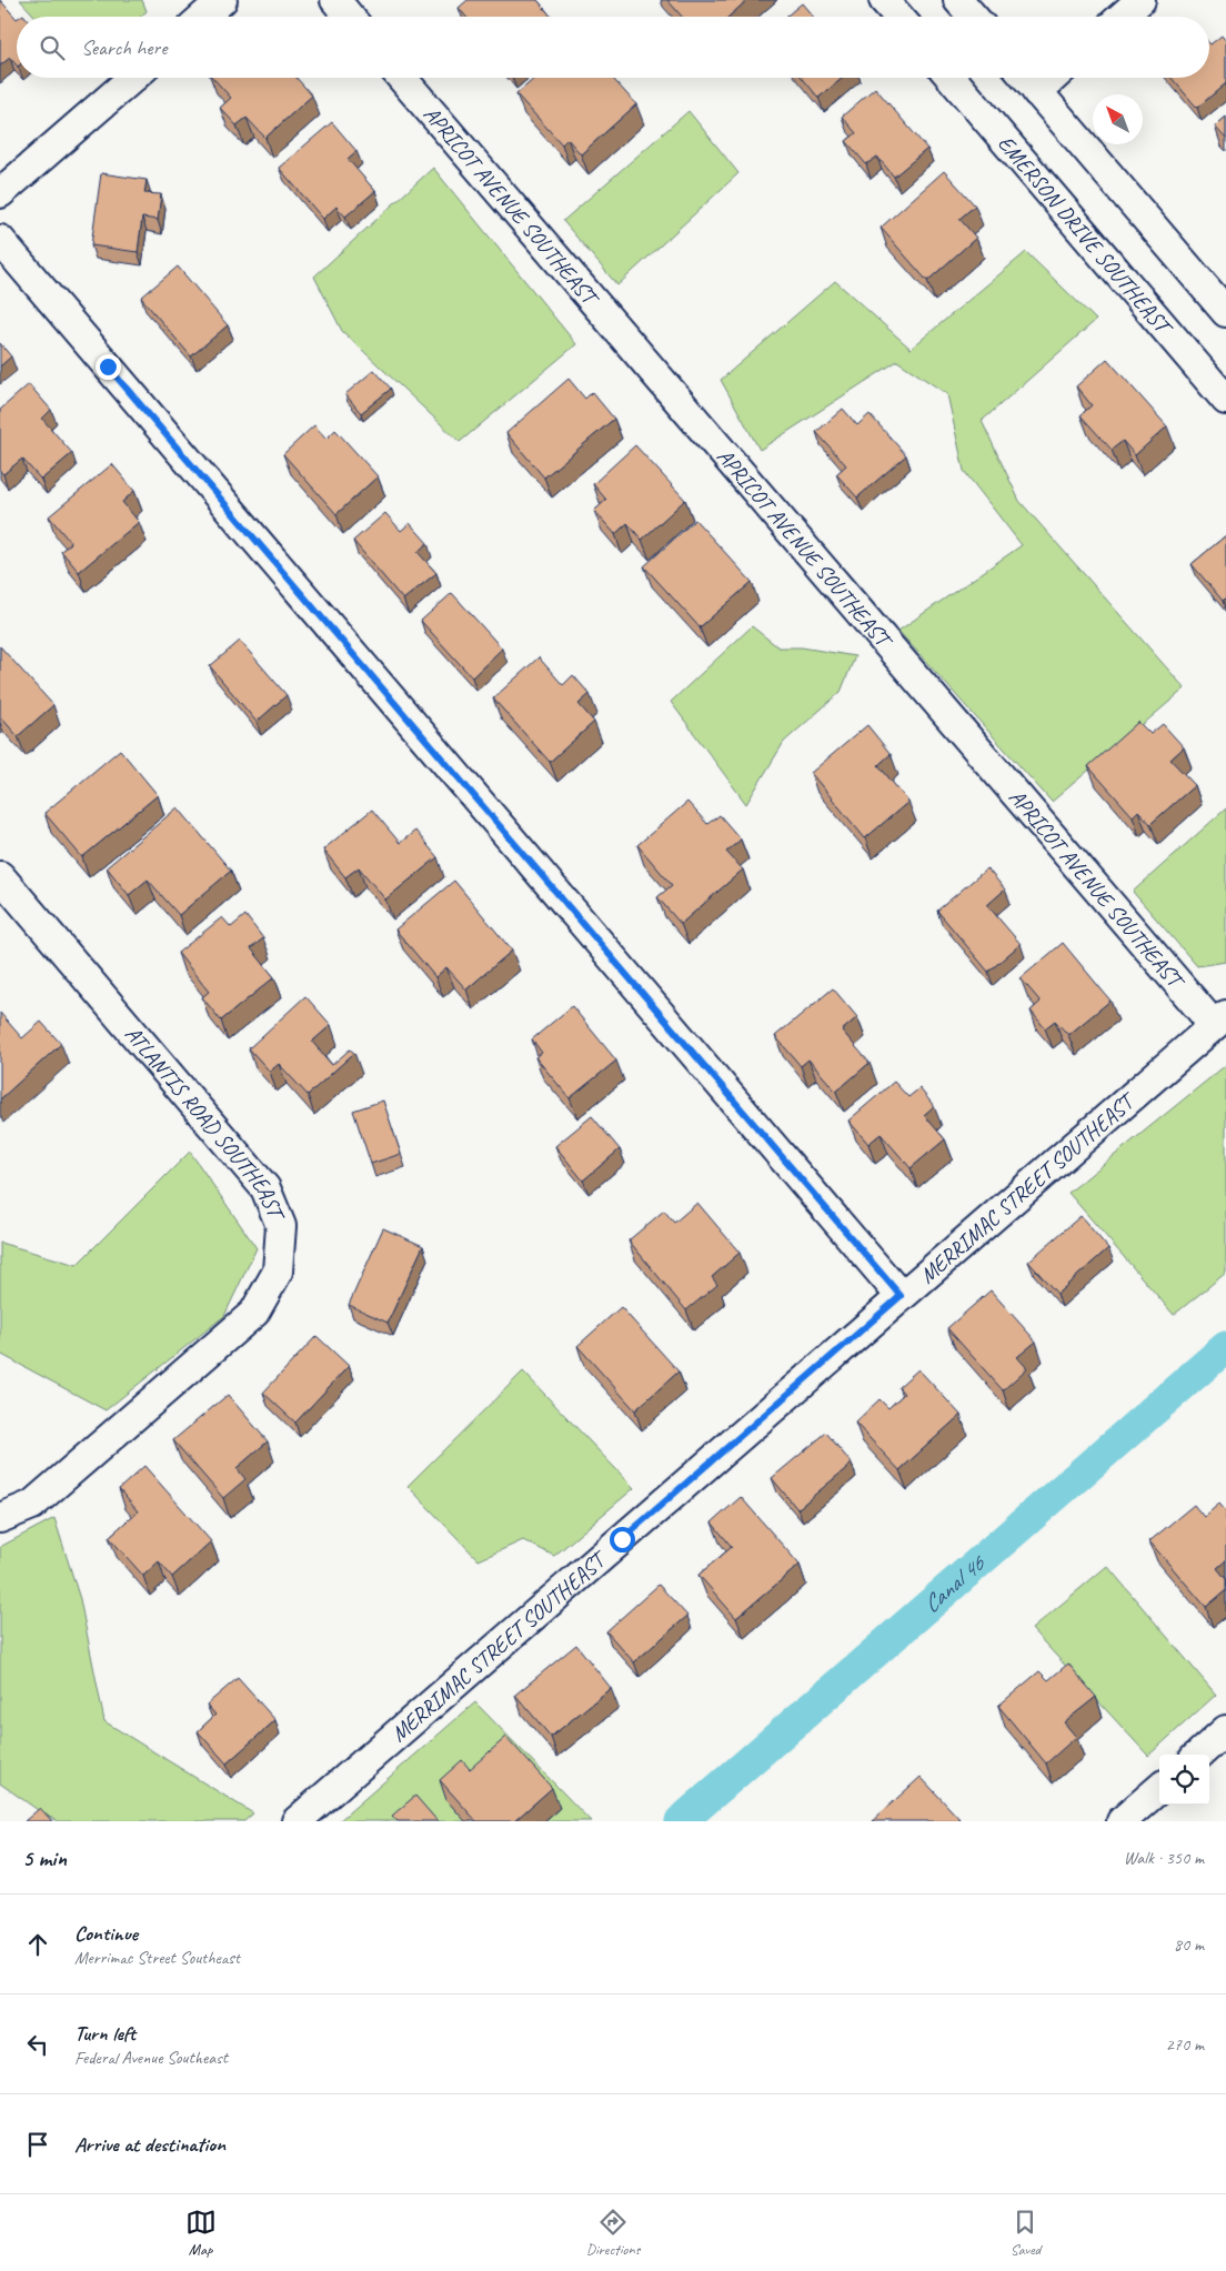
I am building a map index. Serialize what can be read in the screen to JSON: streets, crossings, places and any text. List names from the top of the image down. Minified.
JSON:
{"streets":{"street":["APRICOT AVENUE SOUTHEAST","EMERSON DRIVE SOUTHEAST","ATLANTIS ROAD SOUTHEAST","MERRIMAC STREET SOUTHEAST"]},"crossings":[["APRICOT AVENUE SOUTHEAST","MERRIMAC STREET SOUTHEAST"]],"water":["Canal 46"],"north":"top left","page":{"search":"Search here","heading":["5 min","Walk · 350 m"],"list":[["Continue","Merrimac Street Southeast","80 m"],["Turn left","Federal Avenue Southeast","270 m"],"Arrive at destination"],"nav":["Map","Directions","Saved"]}}
